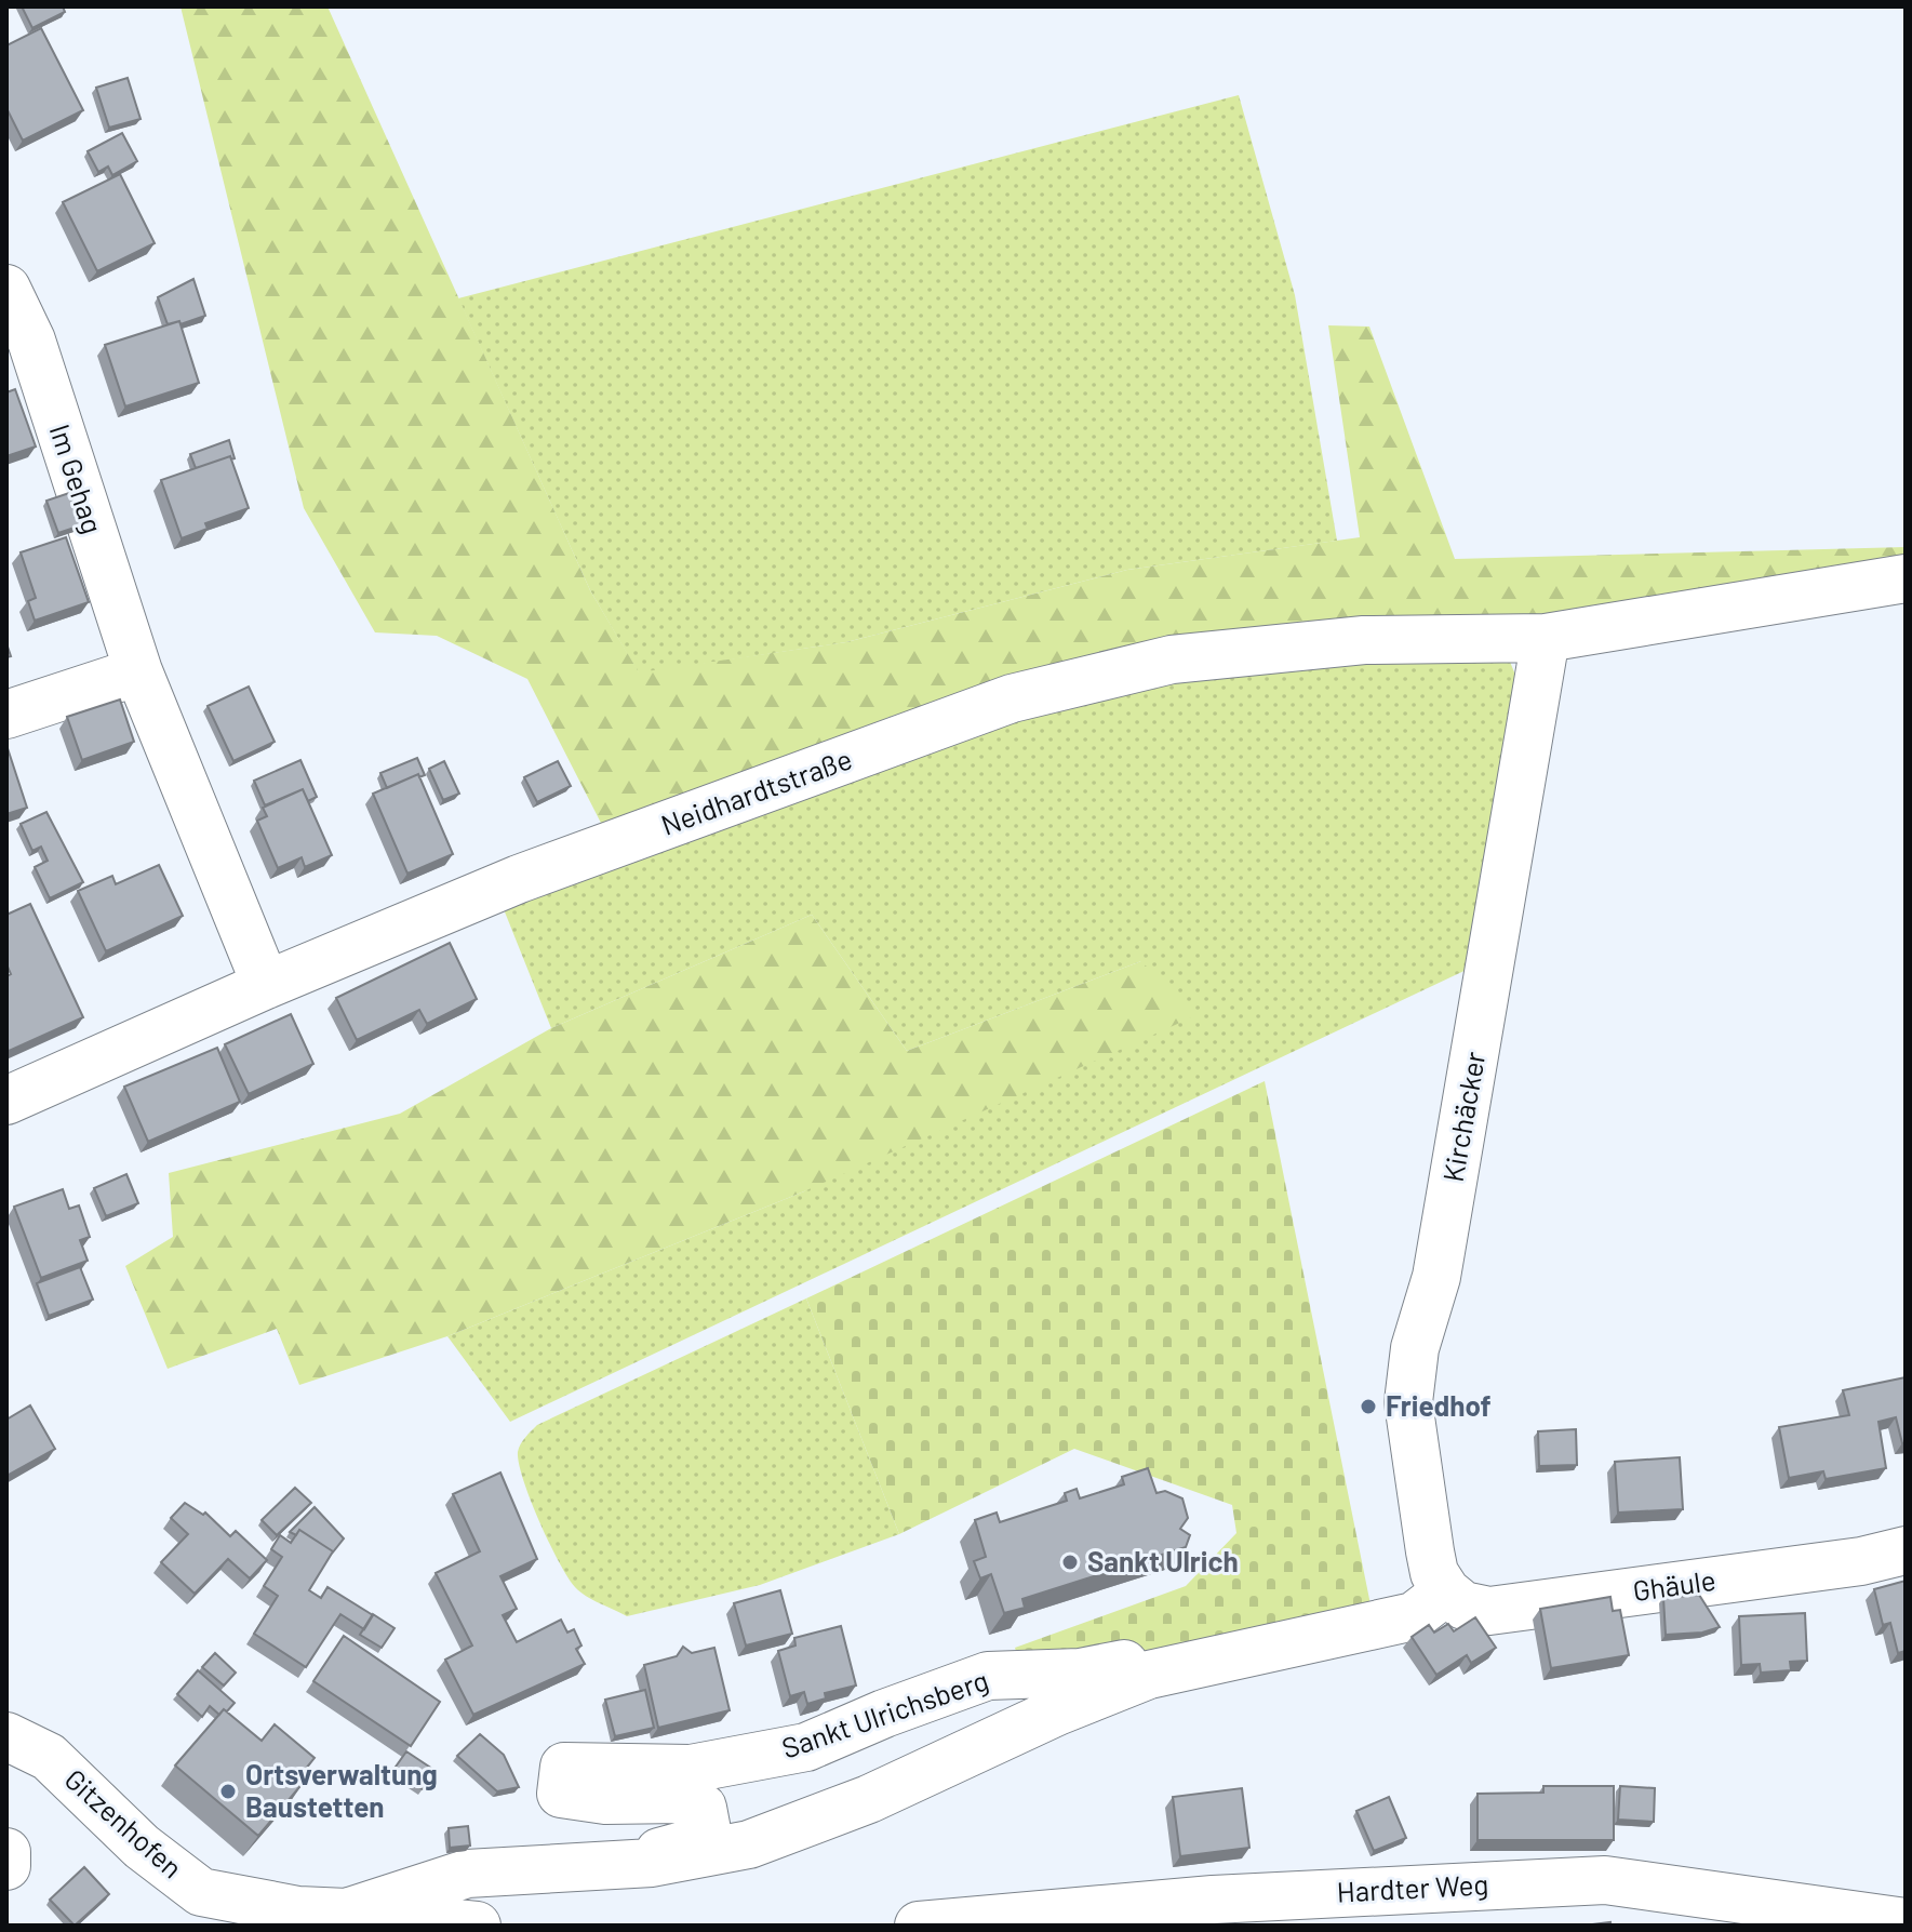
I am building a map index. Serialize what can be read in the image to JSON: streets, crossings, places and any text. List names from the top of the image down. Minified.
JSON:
{"streets":{"street":["Im Gehag","Neidhardtstraße","Kirchäcker","Ghäule","Sankt Ulrichsberg","Gitzenhofen","Hardter Weg"]},"crossings":[["Im Gehag","Neidhardtstraße"],["Neidhardtstraße","Kirchäcker"],["Kirchäcker","Ghäule"],["Kirchäcker","Sankt Ulrichsberg"],["Ghäule","Sankt Ulrichsberg"],["Sankt Ulrichsberg","Gitzenhofen"]],"places":["Friedhof","Sankt Ulrich","Ortsverwaltung Baustetten"]}
